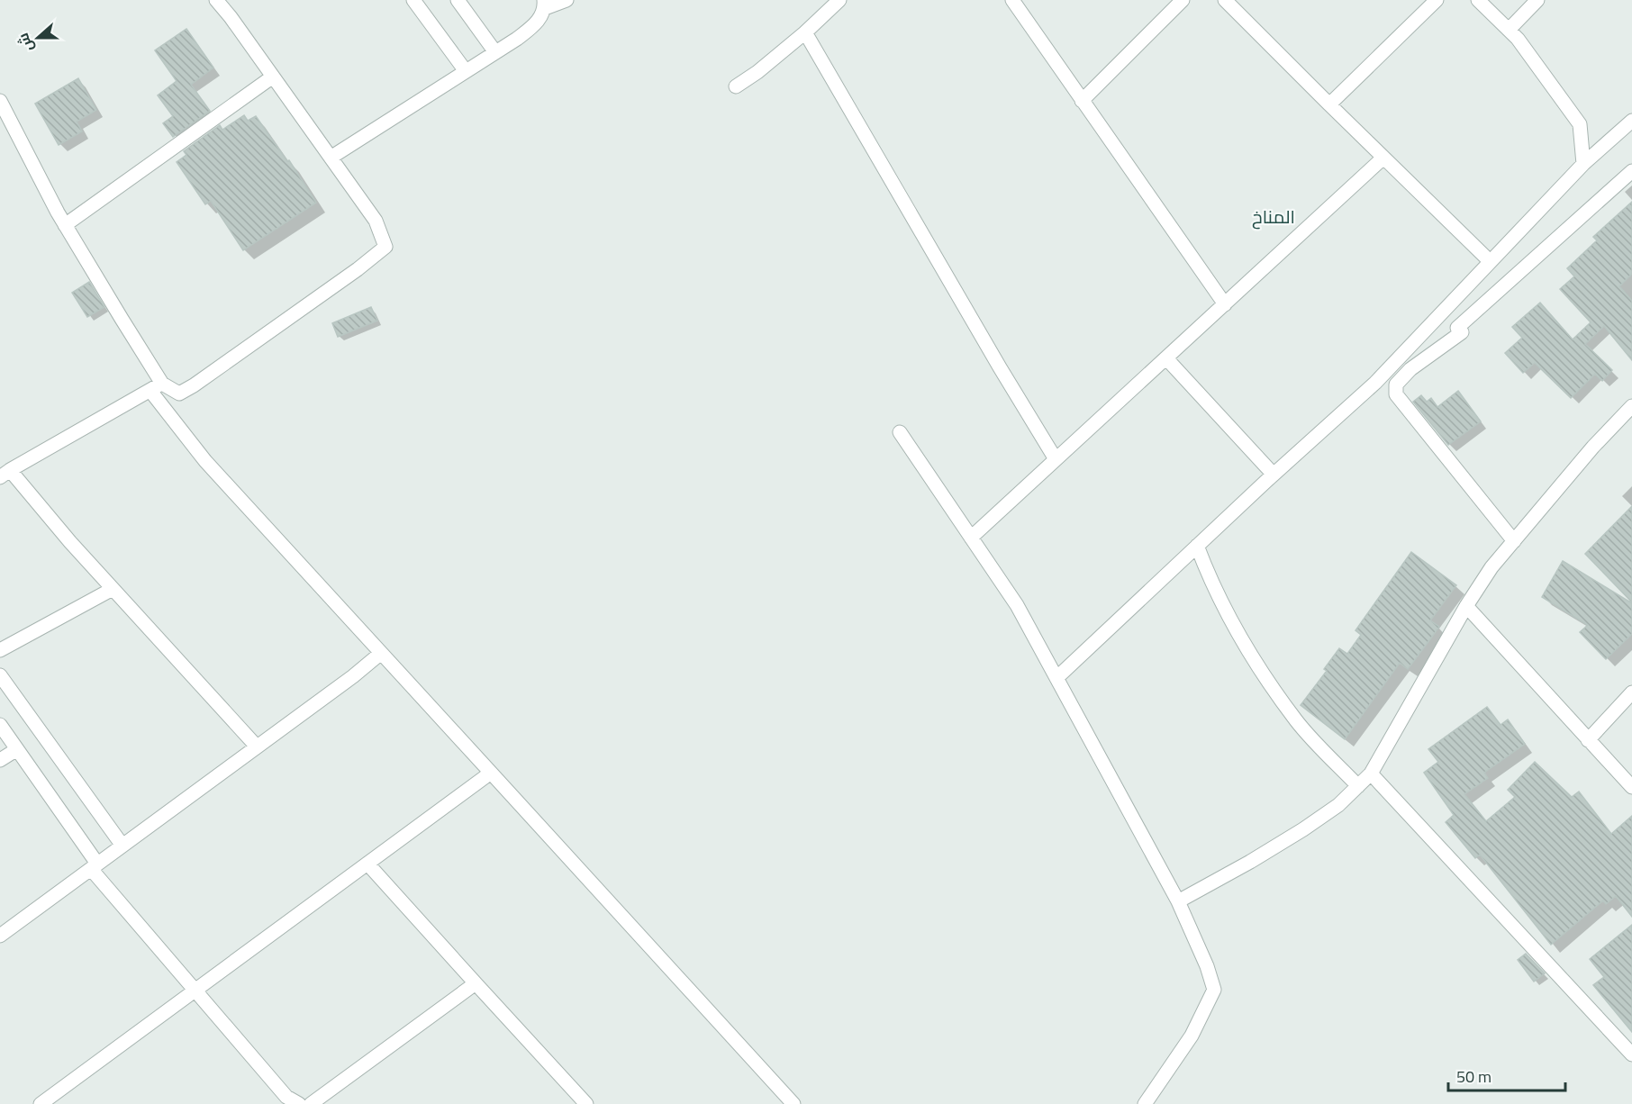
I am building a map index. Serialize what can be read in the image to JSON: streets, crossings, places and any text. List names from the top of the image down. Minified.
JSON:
{"districts":["المناخ"],"scale_bar":"50 m","north":"left"}
